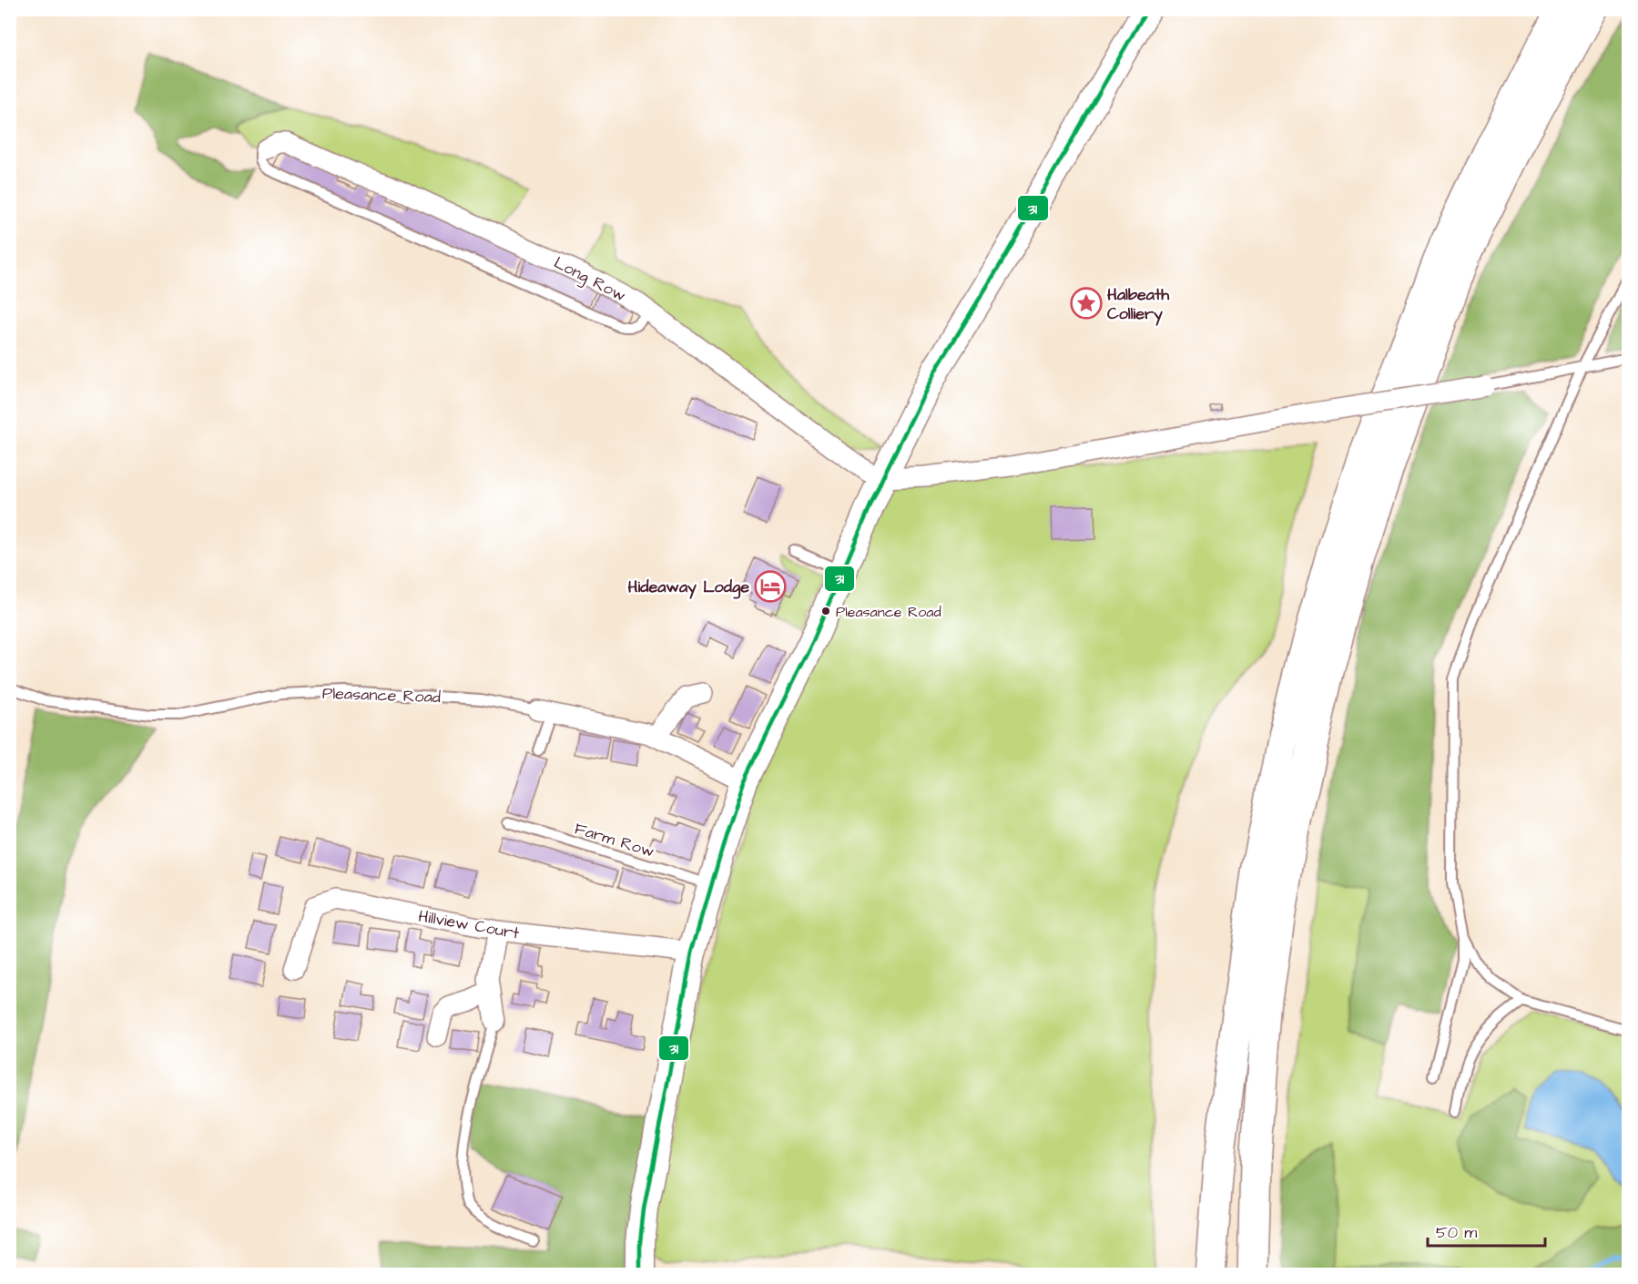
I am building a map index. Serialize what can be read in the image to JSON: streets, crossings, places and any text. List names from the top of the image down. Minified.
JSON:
{"streets":{"street":["Long Row","Pleasance Road","Hillview Court"],"lane":["Farm Row"]},"places":{"place":["Halbeath Colliery"],"hotel":["Hideaway Lodge"],"other":["Pleasance Road"]},"lines":["transit line 31"],"scale_bar":"50 m"}
